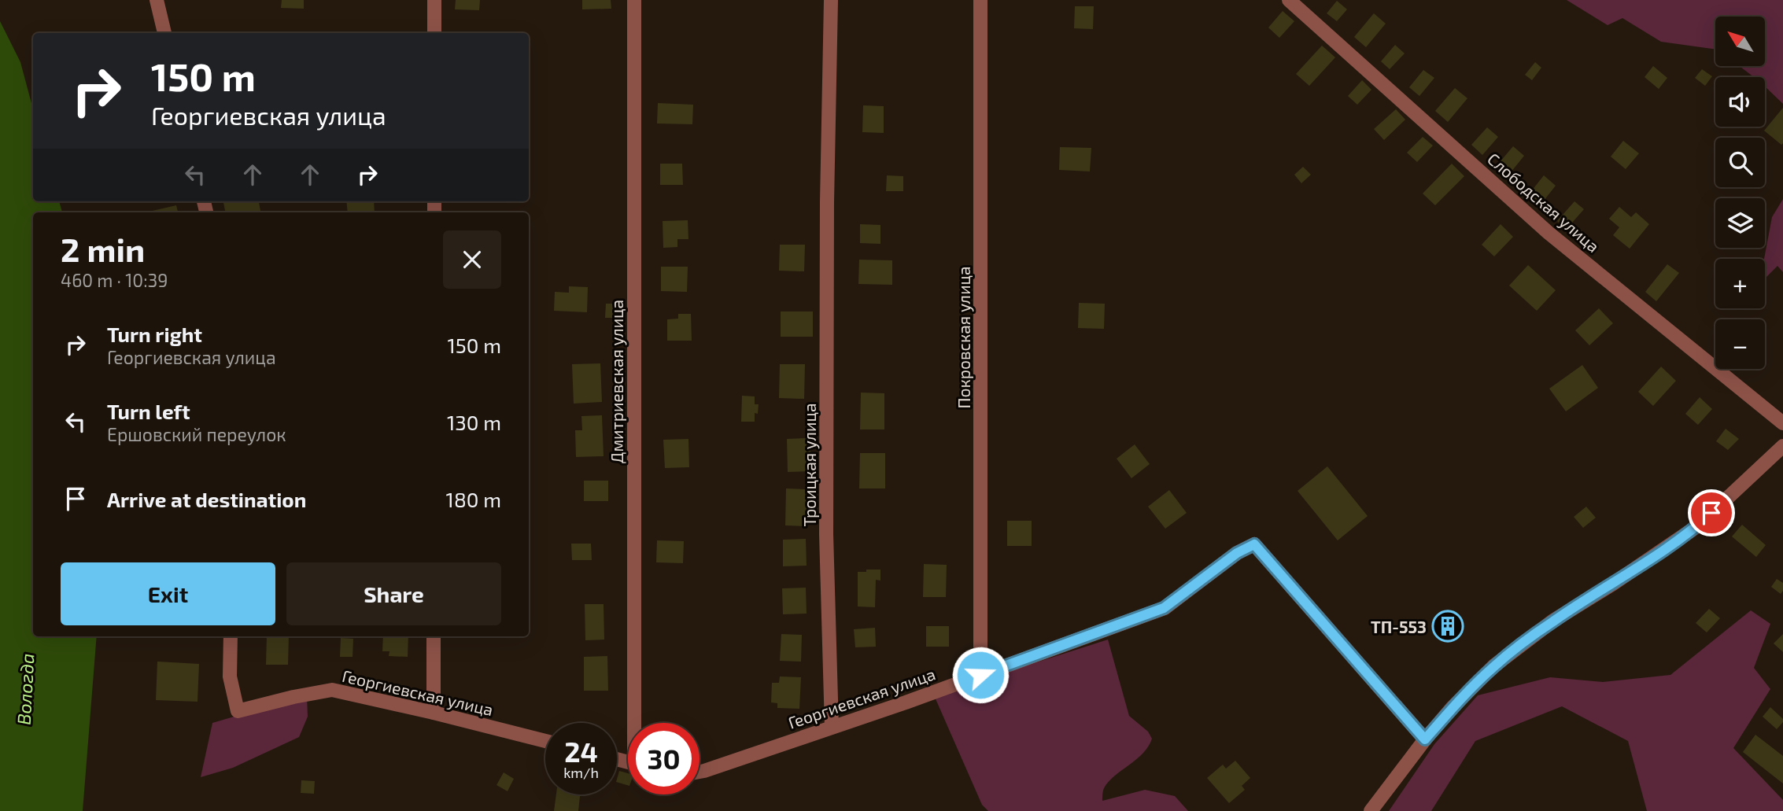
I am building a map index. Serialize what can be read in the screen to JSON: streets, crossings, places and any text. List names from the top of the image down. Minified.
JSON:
{"streets":{"street":["Слободская улица","Покровская улица","Дмитриевская улица","Троицкая улица","Георгиевская улица"]},"crossings":[["Покровская улица","Георгиевская улица"],["Троицкая улица","Георгиевская улица"]],"water":["Вологда"],"places":{"building":["ТП-553"]},"north":"top left","page":{"map_buttons":["+","−"],"turn":["150 m","Георгиевская улица"],"heading":["2 min","460 m · 10:39"],"list":[{"name":"Turn right","note":"Георгиевская улица","value":"150 m"},{"name":"Turn left","note":"Ершовский переулок","value":"130 m"},{"name":"Arrive at destination","value":"180 m"}],"buttons":["Exit","Share"],"speed":"24 km/h","limit":"30"}}
